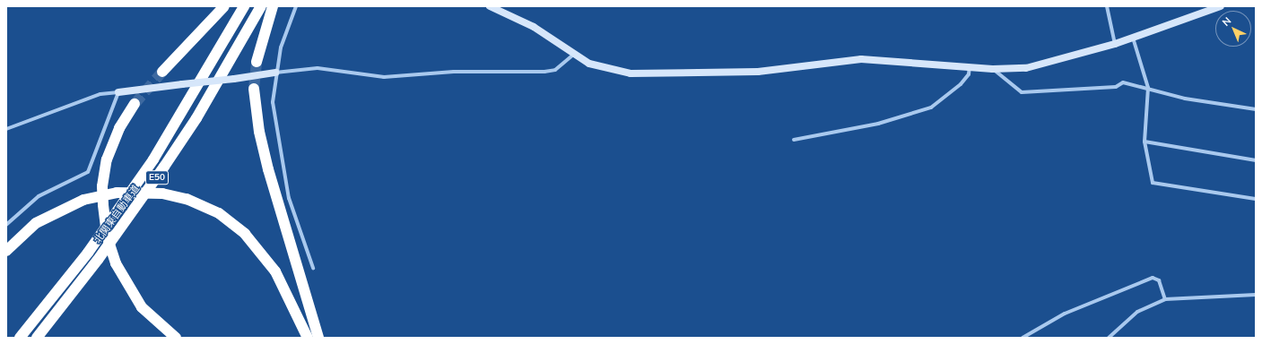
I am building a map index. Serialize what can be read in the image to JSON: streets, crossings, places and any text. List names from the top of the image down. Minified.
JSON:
{"streets":{"highway":["E50","北関東自動車道"]},"north":"top left"}
